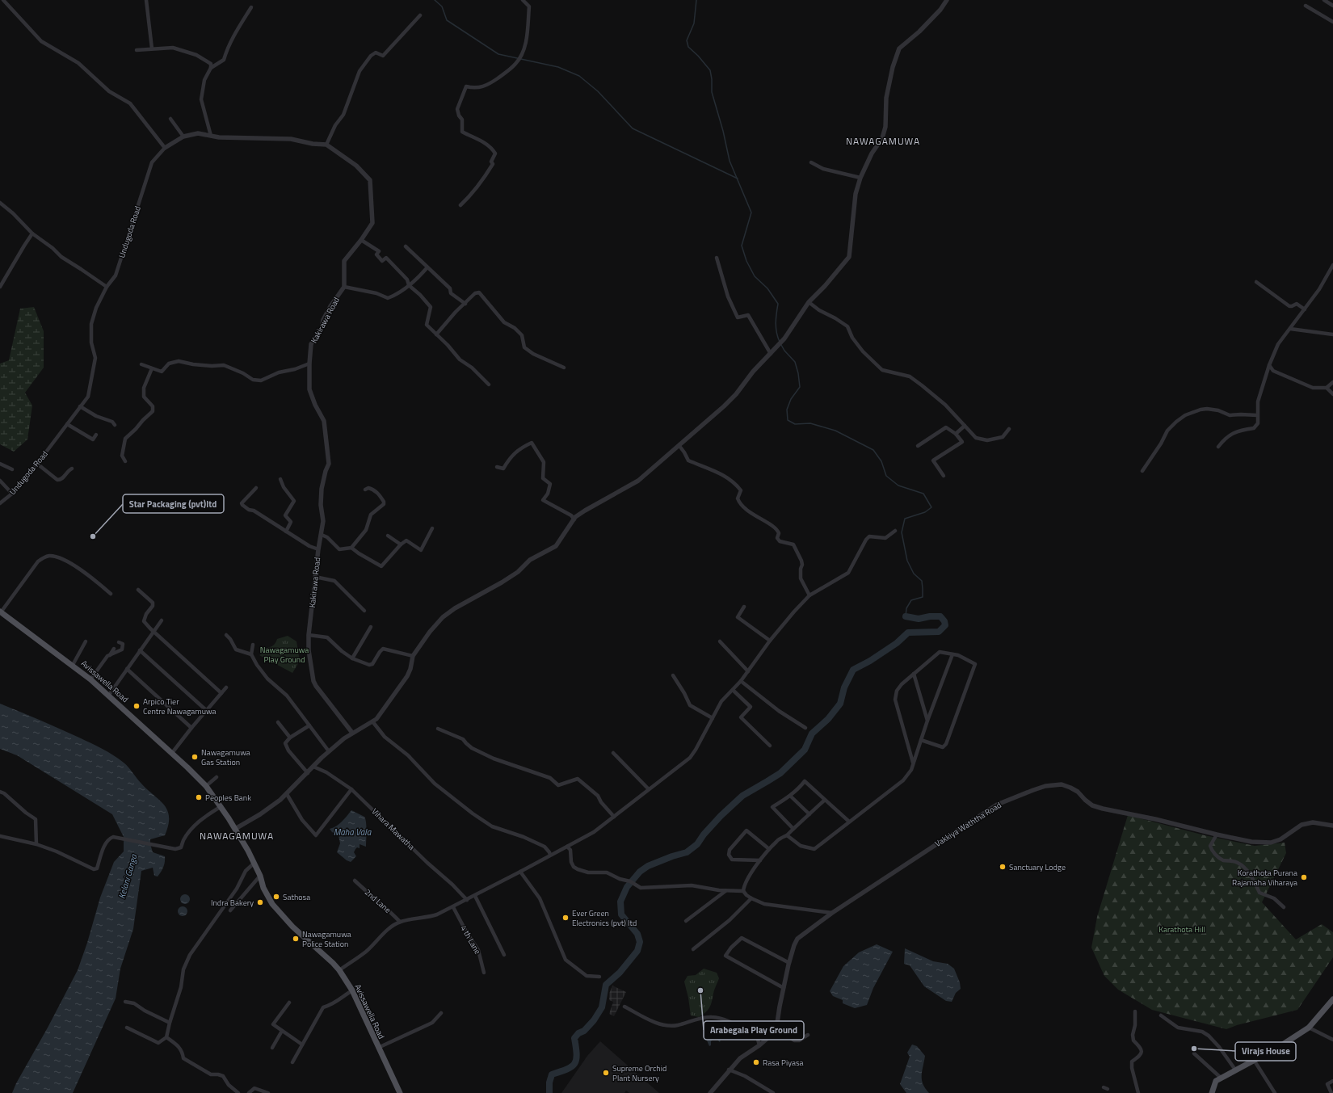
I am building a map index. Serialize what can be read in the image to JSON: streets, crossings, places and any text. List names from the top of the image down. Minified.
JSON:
{"streets":{"main road":["Avissawella Road"],"street":["Undugoda Road","Kakirawa Road","Vakkiya Waththa Road","Vihara Mawatha","2nd Lane","4 th Lane"]},"districts":["NAWAGAMUWA","NAWAGAMUWA"],"water":["Maha Vala","Kelani Ganga"],"parks":["Nawagamuwa Play Ground","Karathota Hill"],"places":["Star Packaging (pvt)ltd","Arpico Tier Centre Nawagamuwa","Nawagamuwa Gas Station","Peoples Bank","Sanctuary Lodge","Korathota Purana Rajamaha Viharaya","Sathosa","Indra Bakery","Ever Green Electronics (pvt) ltd","Nawagamuwa Police Station","Arabegala Play Ground","Virajs House","Rasa Piyasa","Supreme Orchid Plant Nursery"]}
